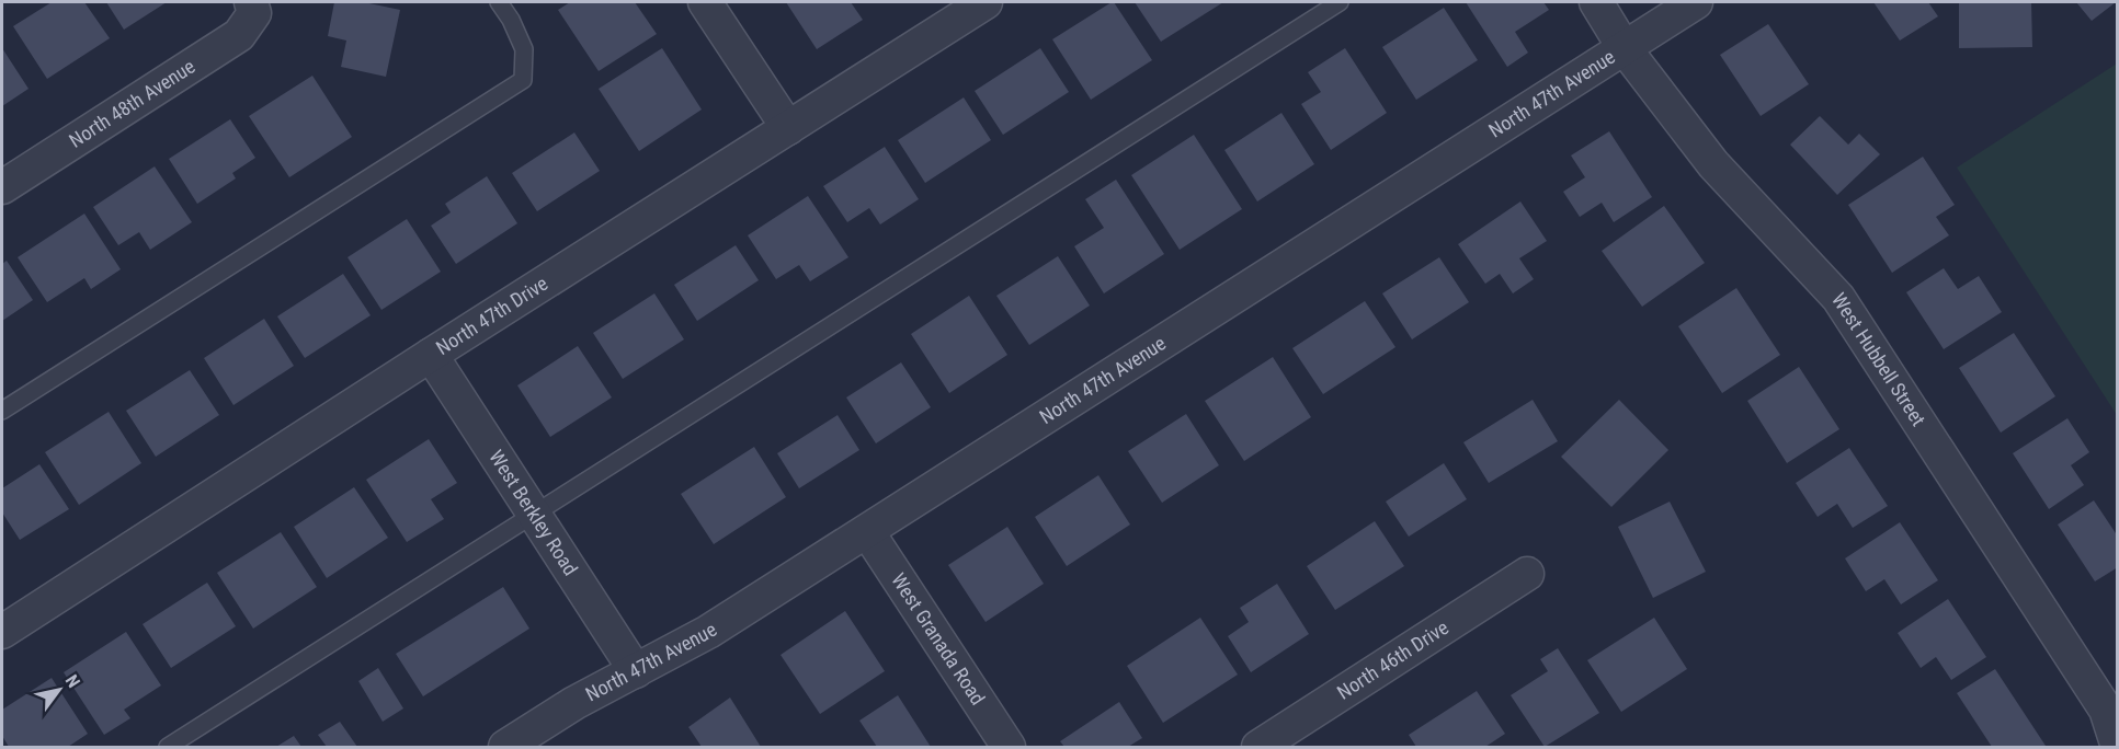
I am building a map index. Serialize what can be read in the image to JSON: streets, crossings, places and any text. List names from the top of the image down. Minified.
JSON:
{"streets":{"street":["North 47th Avenue","North 48th Avenue","North 47th Drive","West Hubbell Street","West Berkley Road","West Granada Road","North 46th Drive"]},"crossings":[["North 47th Avenue","West Hubbell Street"],["North 47th Avenue","West Berkley Road"],["North 47th Avenue","West Granada Road"],["North 47th Drive","West Berkley Road"]],"north":"top right"}
